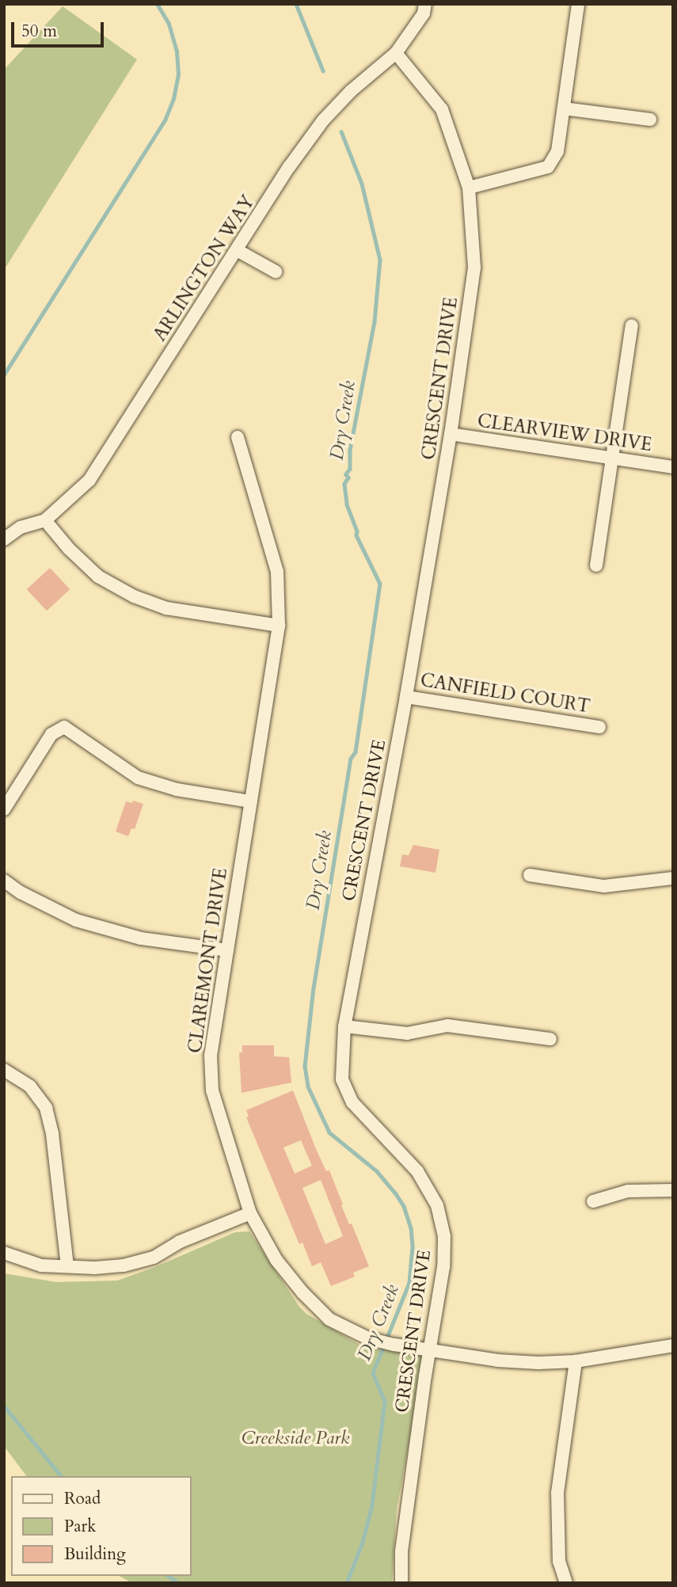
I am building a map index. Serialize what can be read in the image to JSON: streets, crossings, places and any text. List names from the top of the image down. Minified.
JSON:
{"streets":{"street":["ARLINGTON WAY","CRESCENT DRIVE","CLEARVIEW DRIVE","CANFIELD COURT","CLAREMONT DRIVE"]},"crossings":[["ARLINGTON WAY","CRESCENT DRIVE"],["CRESCENT DRIVE","CLEARVIEW DRIVE"],["CRESCENT DRIVE","CANFIELD COURT"],["CRESCENT DRIVE","CLAREMONT DRIVE"]],"water":["Dry Creek"],"parks":["Creekside Park"],"legend":["Road","Park","Building"],"scale_bar":"50 m"}
